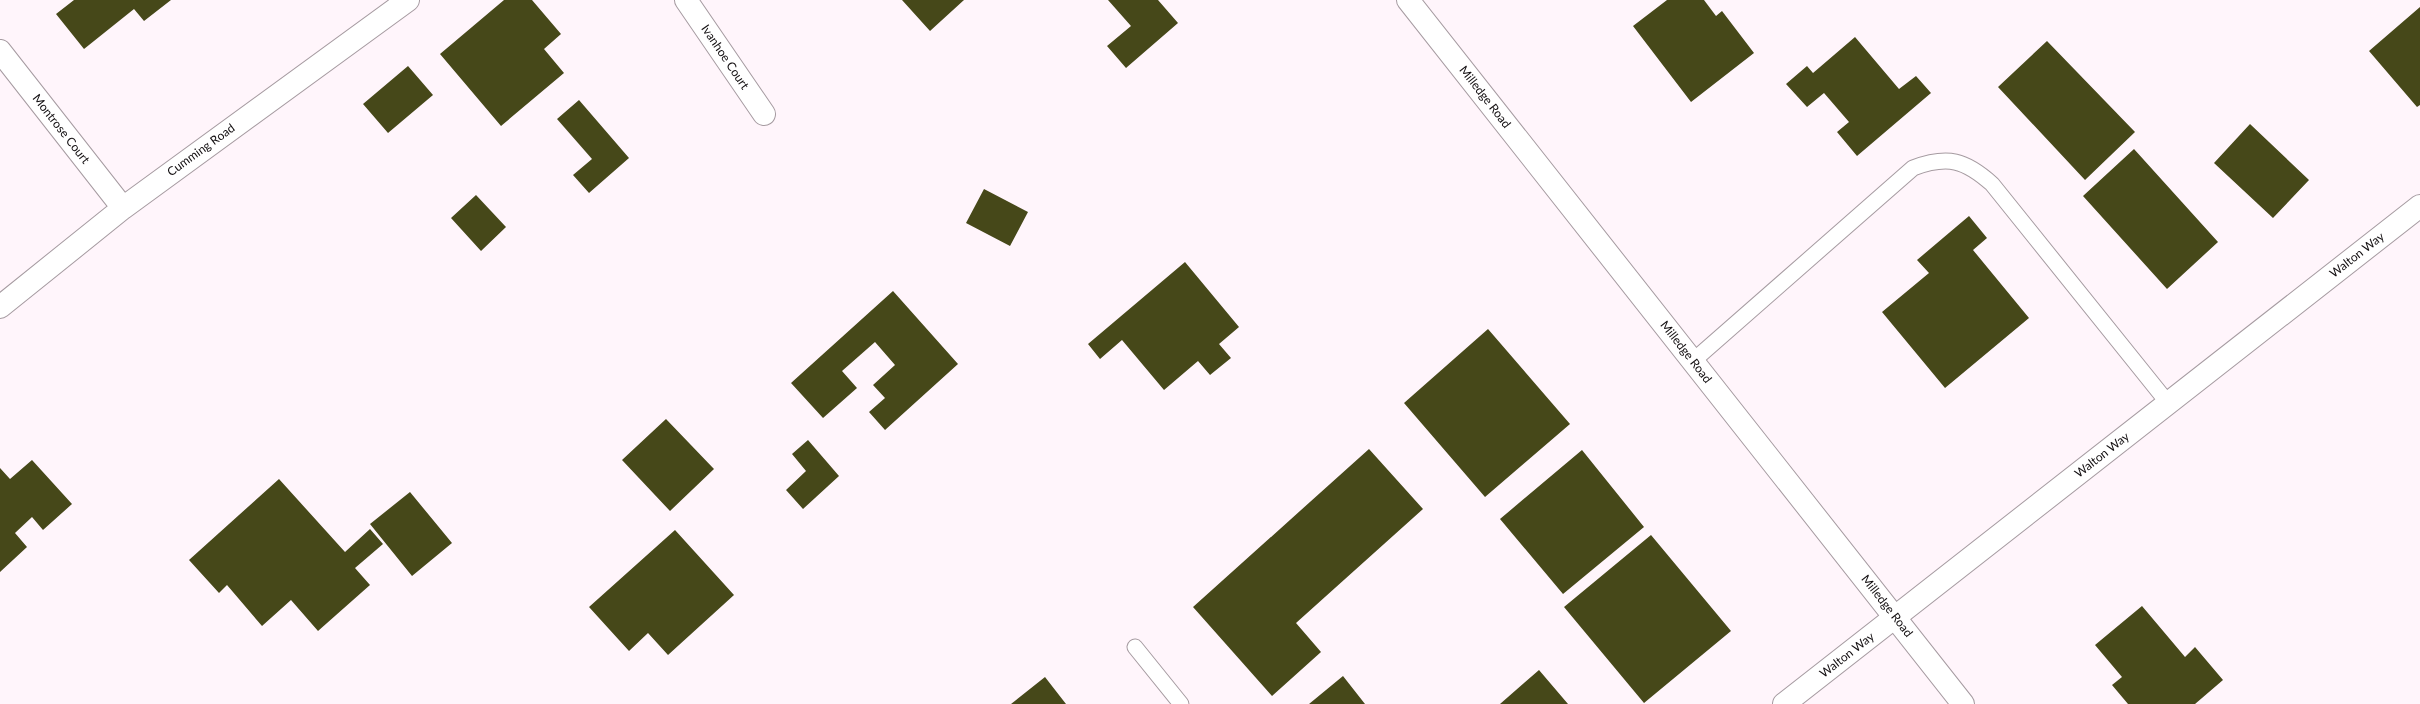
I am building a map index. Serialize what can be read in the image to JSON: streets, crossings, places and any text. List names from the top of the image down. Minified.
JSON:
{"streets":{"street":["Ivanhoe Court","Milledge Road","Montrose Court","Cumming Road","Walton Way"]},"crossings":[["Milledge Road","Walton Way"],["Montrose Court","Cumming Road"]]}
